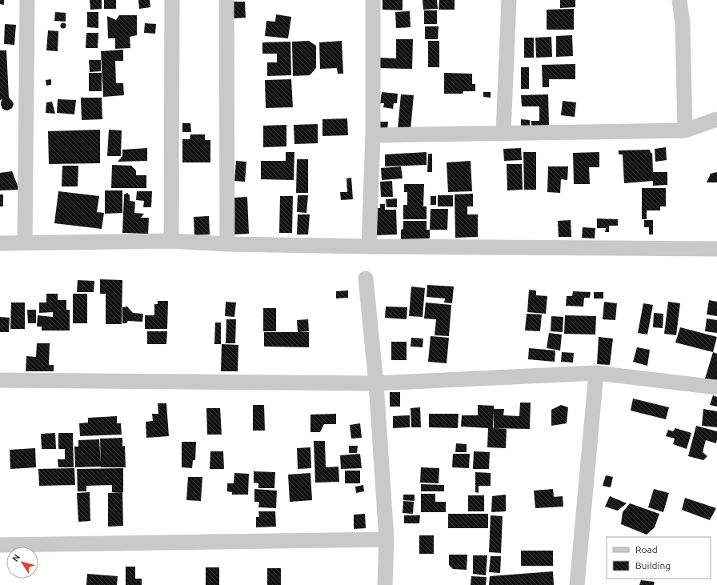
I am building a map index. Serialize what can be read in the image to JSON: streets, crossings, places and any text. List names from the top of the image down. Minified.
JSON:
{"legend":["Road","Building"],"north":"top left"}
